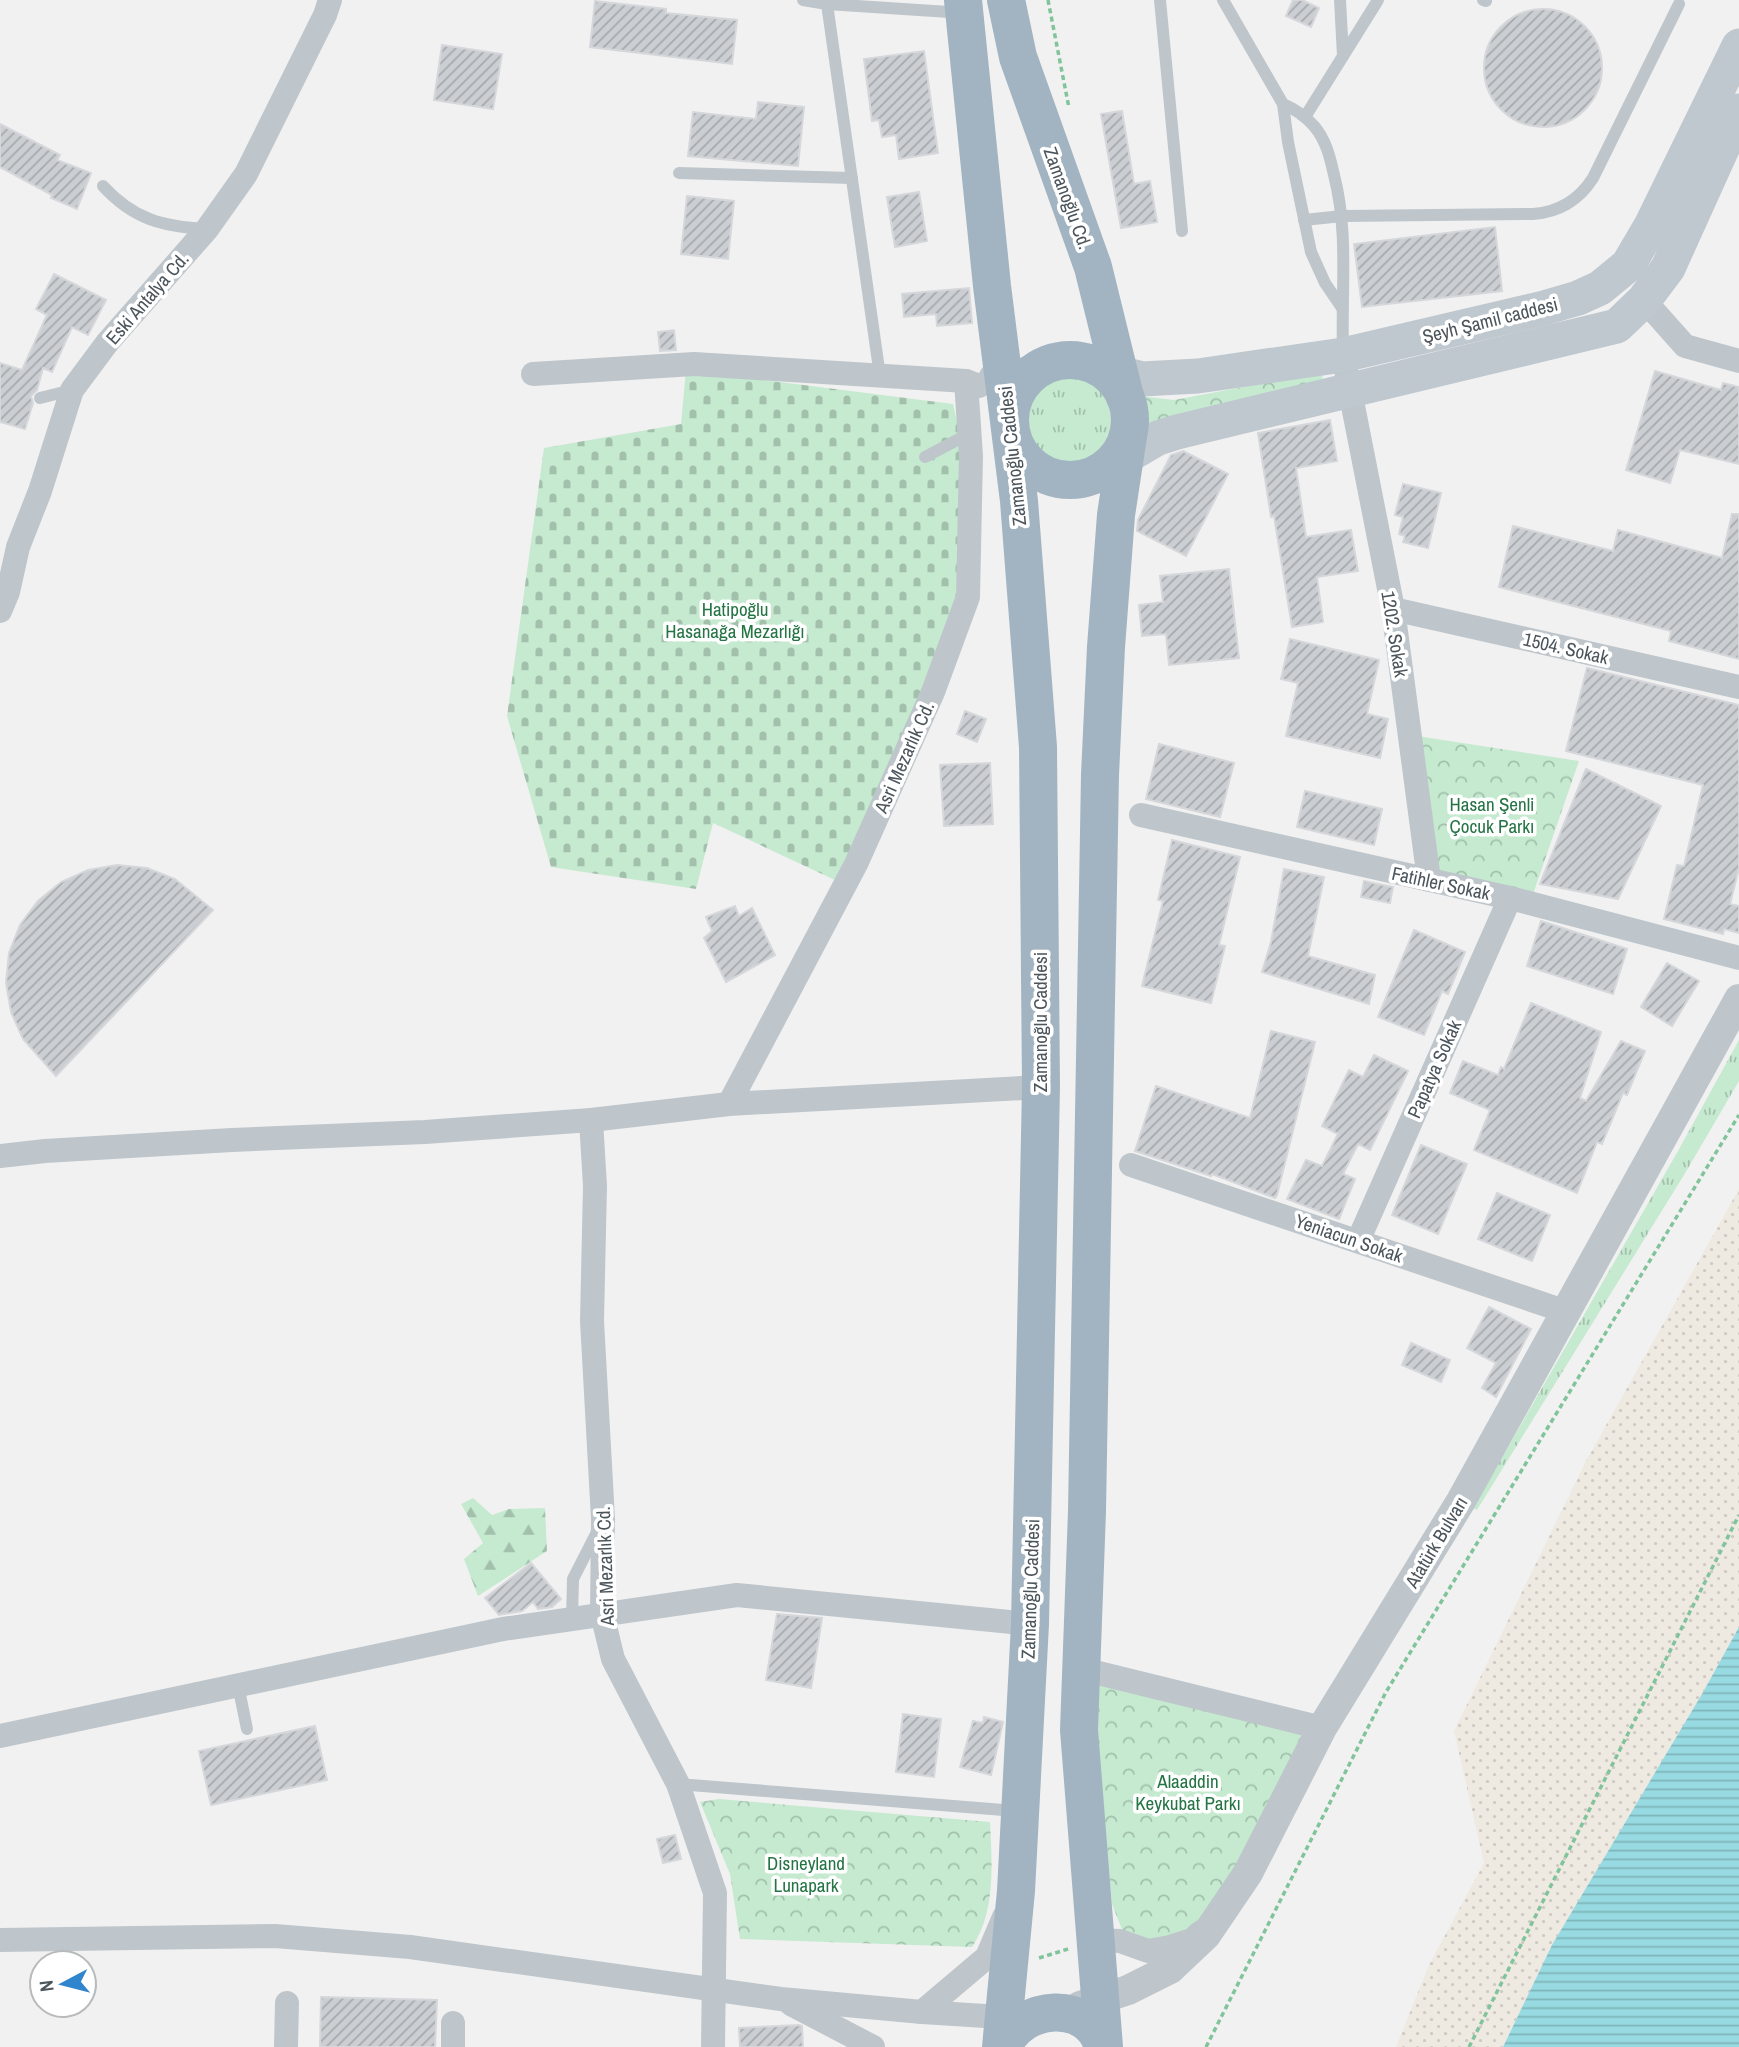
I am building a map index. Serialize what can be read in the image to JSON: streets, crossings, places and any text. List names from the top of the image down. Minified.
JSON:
{"streets":{"highway":["Zamanoğlu Cd.","Zamanoğlu Caddesi"],"main road":["Şeyh Şamil caddesi"],"street":["Eski Antalya Cd.","1202. Sokak","1504. Sokak","Asri Mezarlık Cd.","Fatihler Sokak","Papatya Sokak","Yeniacun Sokak","Atatürk Bulvarı"]},"crossings":[["Zamanoğlu Cd.","Şeyh Şamil caddesi"],["Şeyh Şamil caddesi","1202. Sokak"],["Zamanoğlu Caddesi","Atatürk Bulvarı"],["1202. Sokak","1504. Sokak"],["1202. Sokak","Fatihler Sokak"],["Fatihler Sokak","Papatya Sokak"],["Papatya Sokak","Yeniacun Sokak"],["Yeniacun Sokak","Atatürk Bulvarı"]],"parks":["Hatipoğlu Hasanağa Mezarlığı","Hasan Şenli Çocuk Parkı","Alaaddin Keykubat Parkı","Disneyland Lunapark"],"north":"left"}
